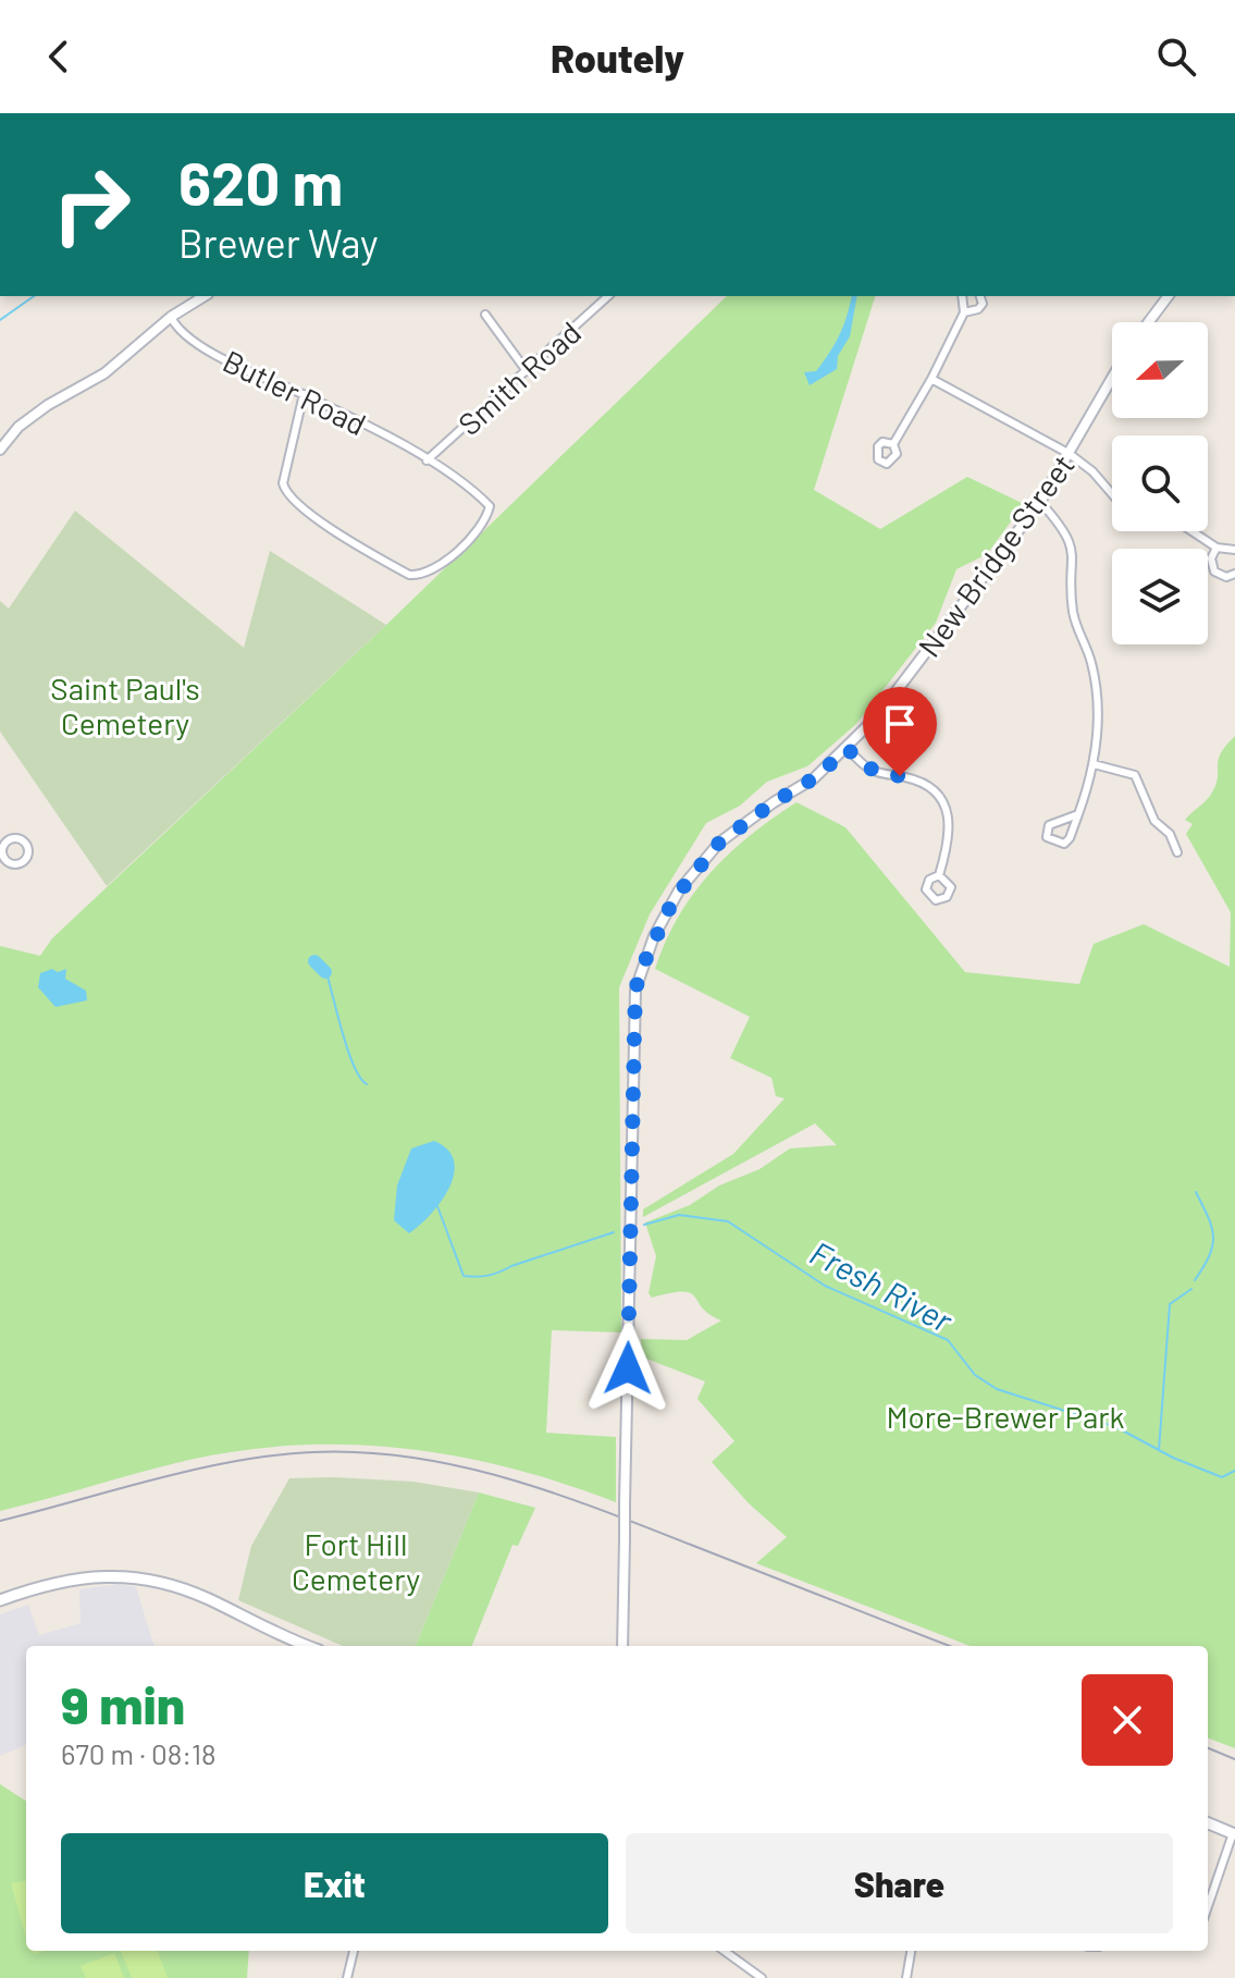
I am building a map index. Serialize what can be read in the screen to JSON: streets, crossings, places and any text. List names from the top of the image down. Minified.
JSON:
{"streets":{"street":["Smith Road","Butler Road","New Bridge Street"]},"crossings":[["Smith Road","Butler Road"]],"water":["Fresh River"],"parks":["Saint Paul's Cemetery","More-Brewer Park","Fort Hill Cemetery"],"north":"left","page":{"header":"Routely","turn":["620 m","Brewer Way"],"heading":["9 min","670 m · 08:18"],"buttons":["Exit","Share"]}}
